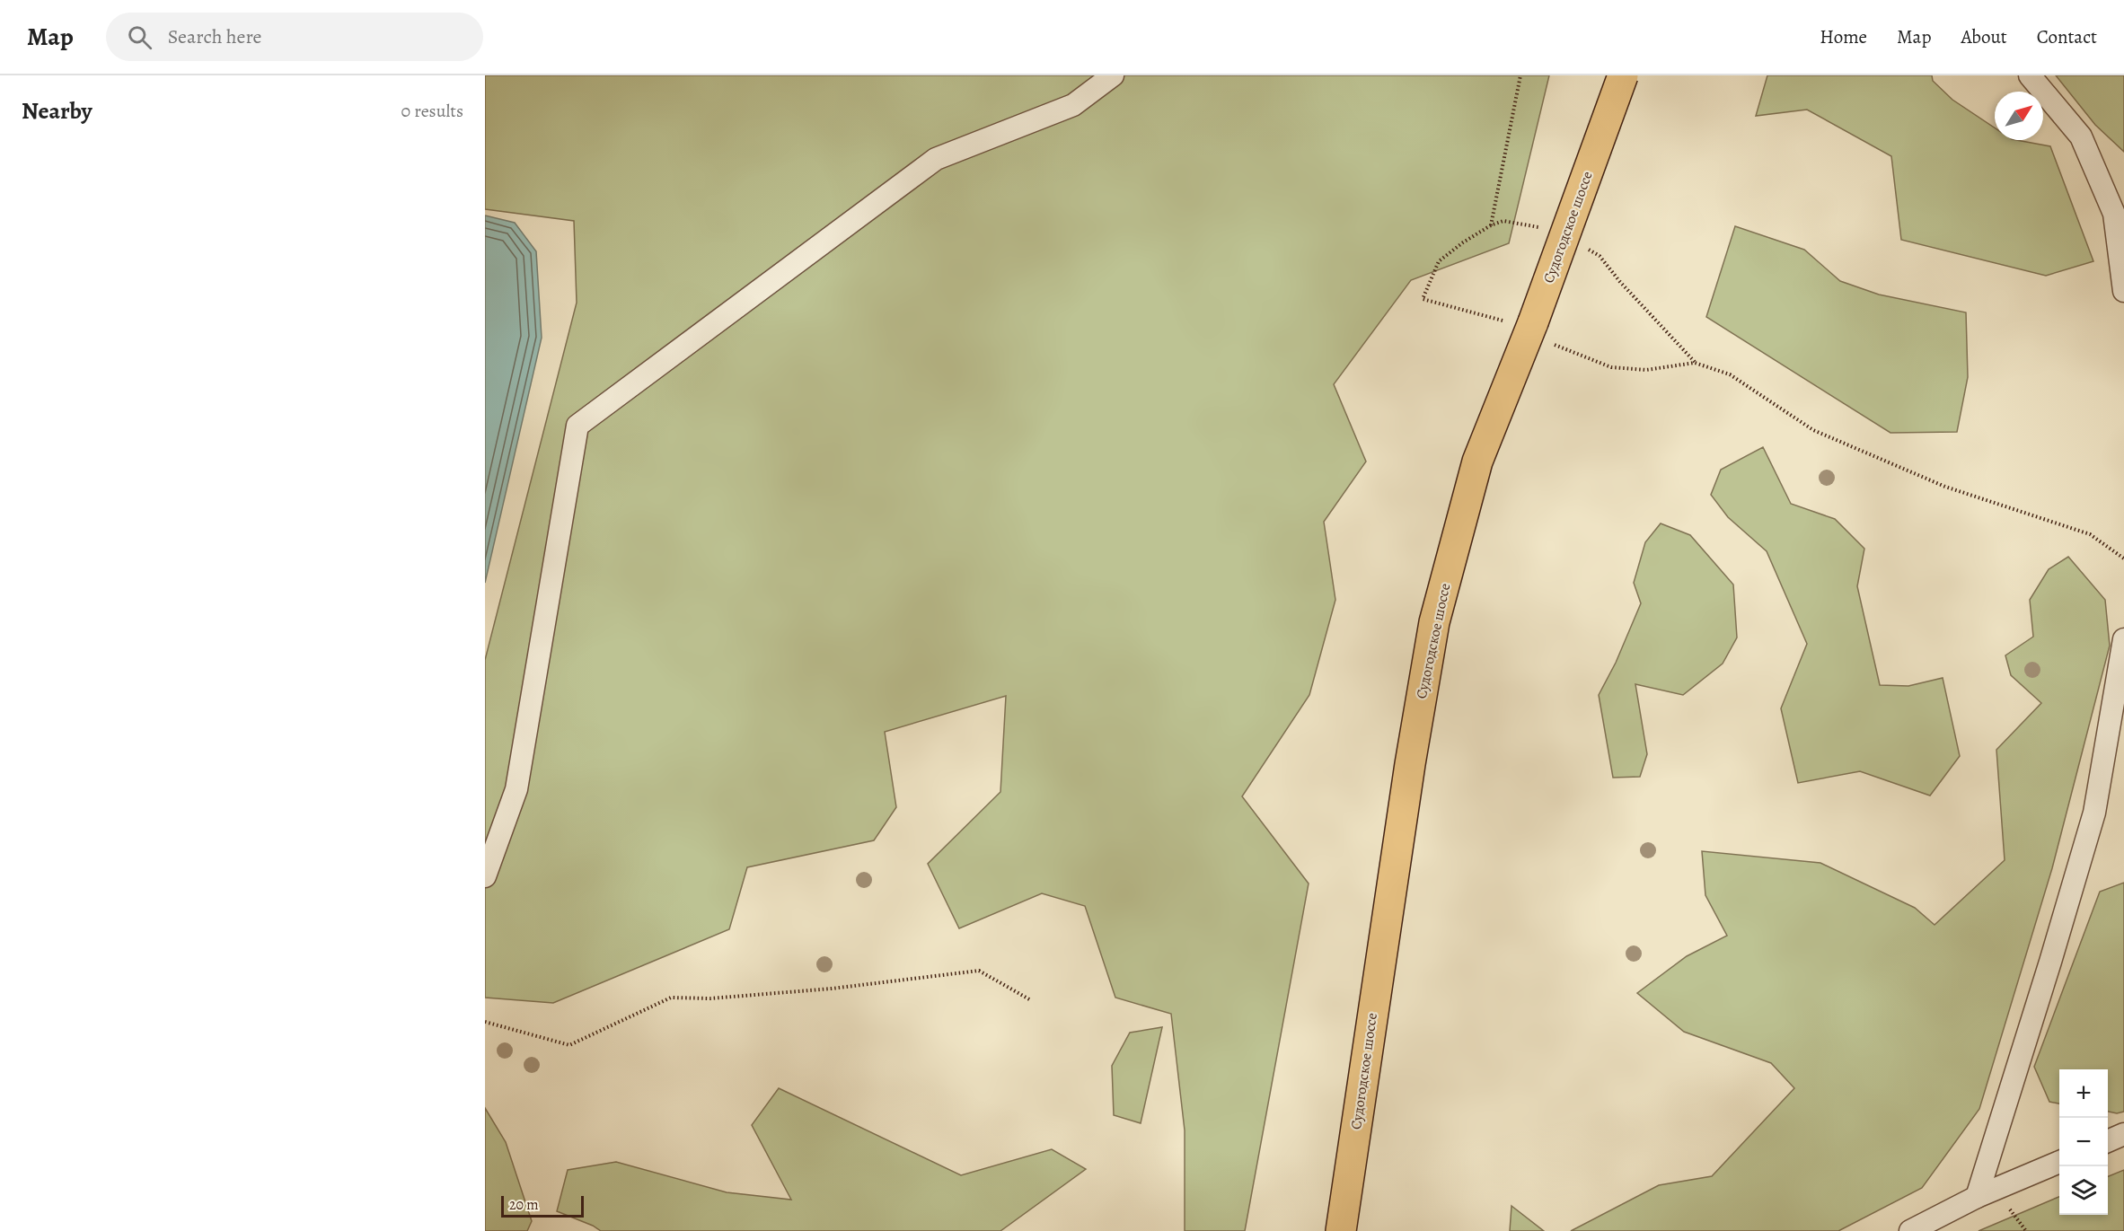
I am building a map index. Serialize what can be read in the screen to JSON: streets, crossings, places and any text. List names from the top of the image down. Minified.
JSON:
{"streets":{"main road":["Судогодское шоссе"]},"scale_bar":"20 m","north":"top right","page":{"header":"Map","search":"Search here","nav":["Home","Map","About","Contact"],"heading":["Nearby","0 results"],"map_buttons":["+","−"],"scale":"20 m"}}
